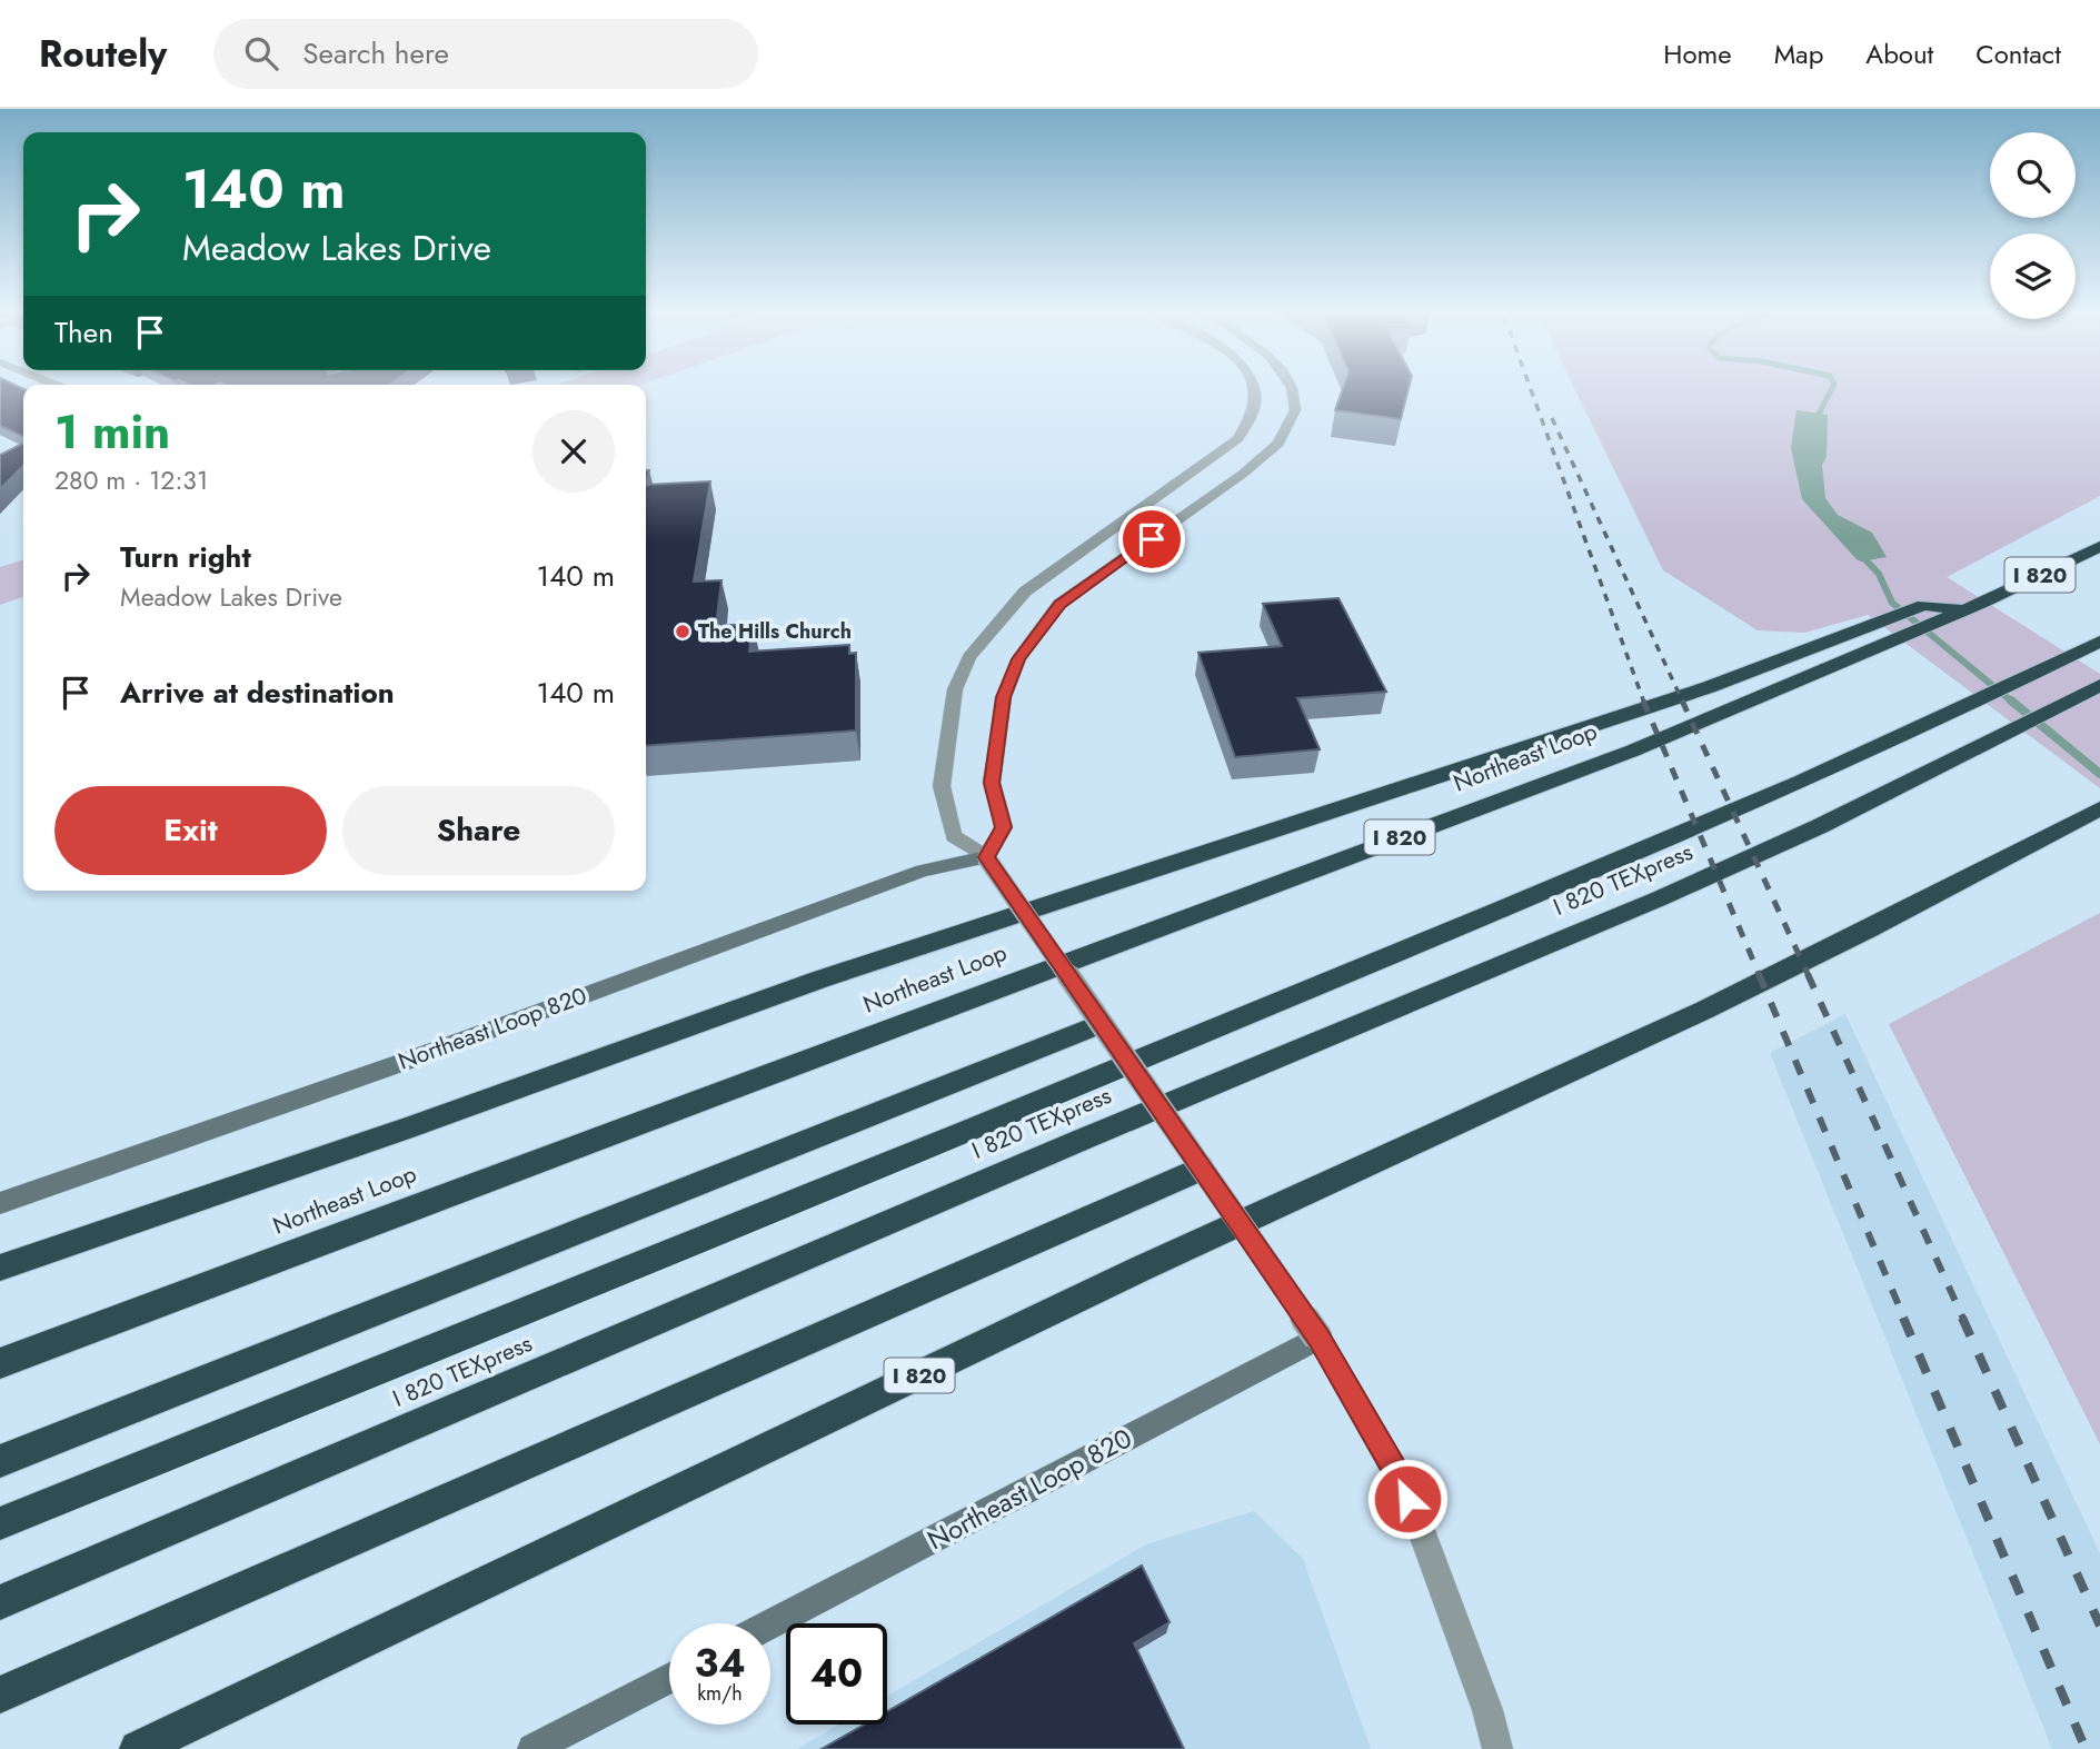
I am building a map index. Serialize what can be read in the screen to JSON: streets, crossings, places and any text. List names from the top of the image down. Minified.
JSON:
{"streets":{"highway":["I 820","Northeast Loop","I 820 TEXpress"],"main road":["Northeast Loop 820"]},"places":["The Hills Church"],"page":{"header":"Routely","search":"Search here","nav":["Home","Map","About","Contact"],"turn":["140 m","Meadow Lakes Drive"],"then":"Then","heading":["1 min","280 m · 12:31"],"list":[{"name":"Turn right","note":"Meadow Lakes Drive","value":"140 m"},{"name":"Arrive at destination","value":"140 m"}],"buttons":["Exit","Share"],"speed":"34 km/h","limit":"40"}}
